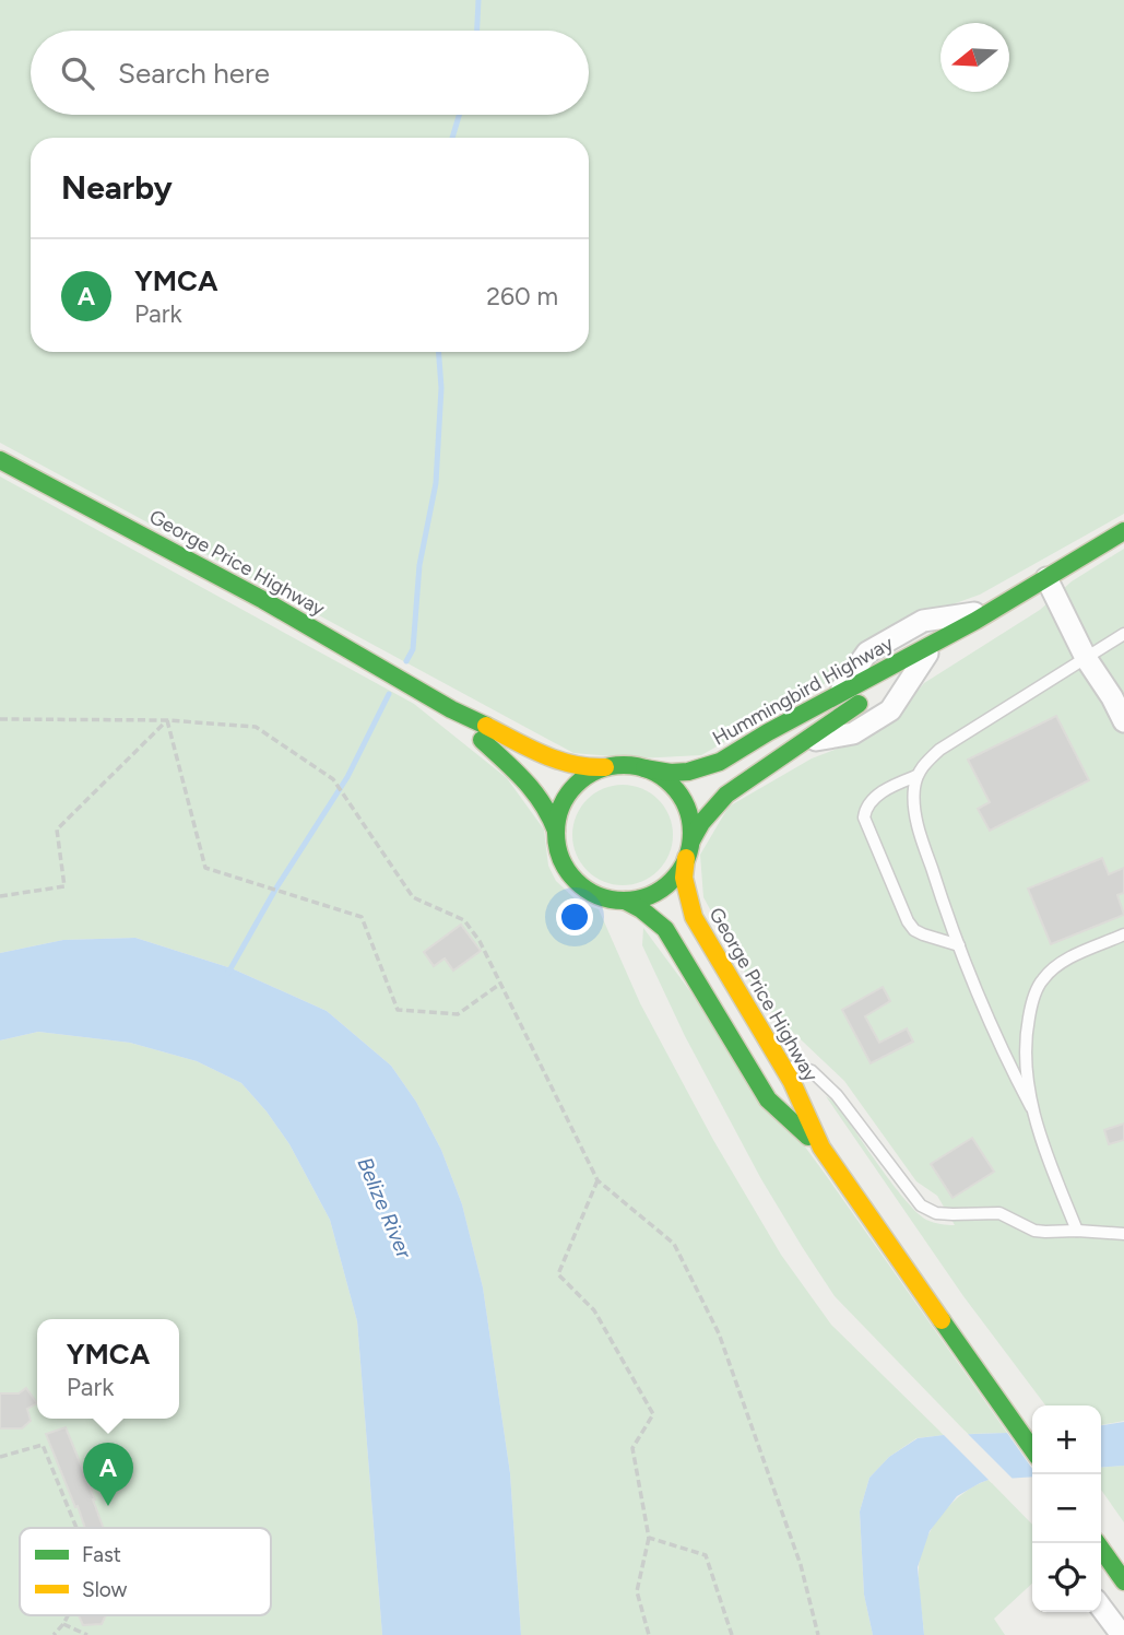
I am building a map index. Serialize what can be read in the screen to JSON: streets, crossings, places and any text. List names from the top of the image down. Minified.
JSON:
{"streets":{"main road":["George Price Highway","Hummingbird Highway"]},"crossings":[["George Price Highway","Hummingbird Highway"]],"water":["Belize River"],"legend":["Fast","Slow"],"north":"left","page":{"search":"Search here","heading":"Nearby","list":[{"mark":"A","name":"YMCA","note":"Park","value":"260 m"}],"popup":["YMCA","Park"],"map_buttons":["+","−"],"pins":"A"}}
